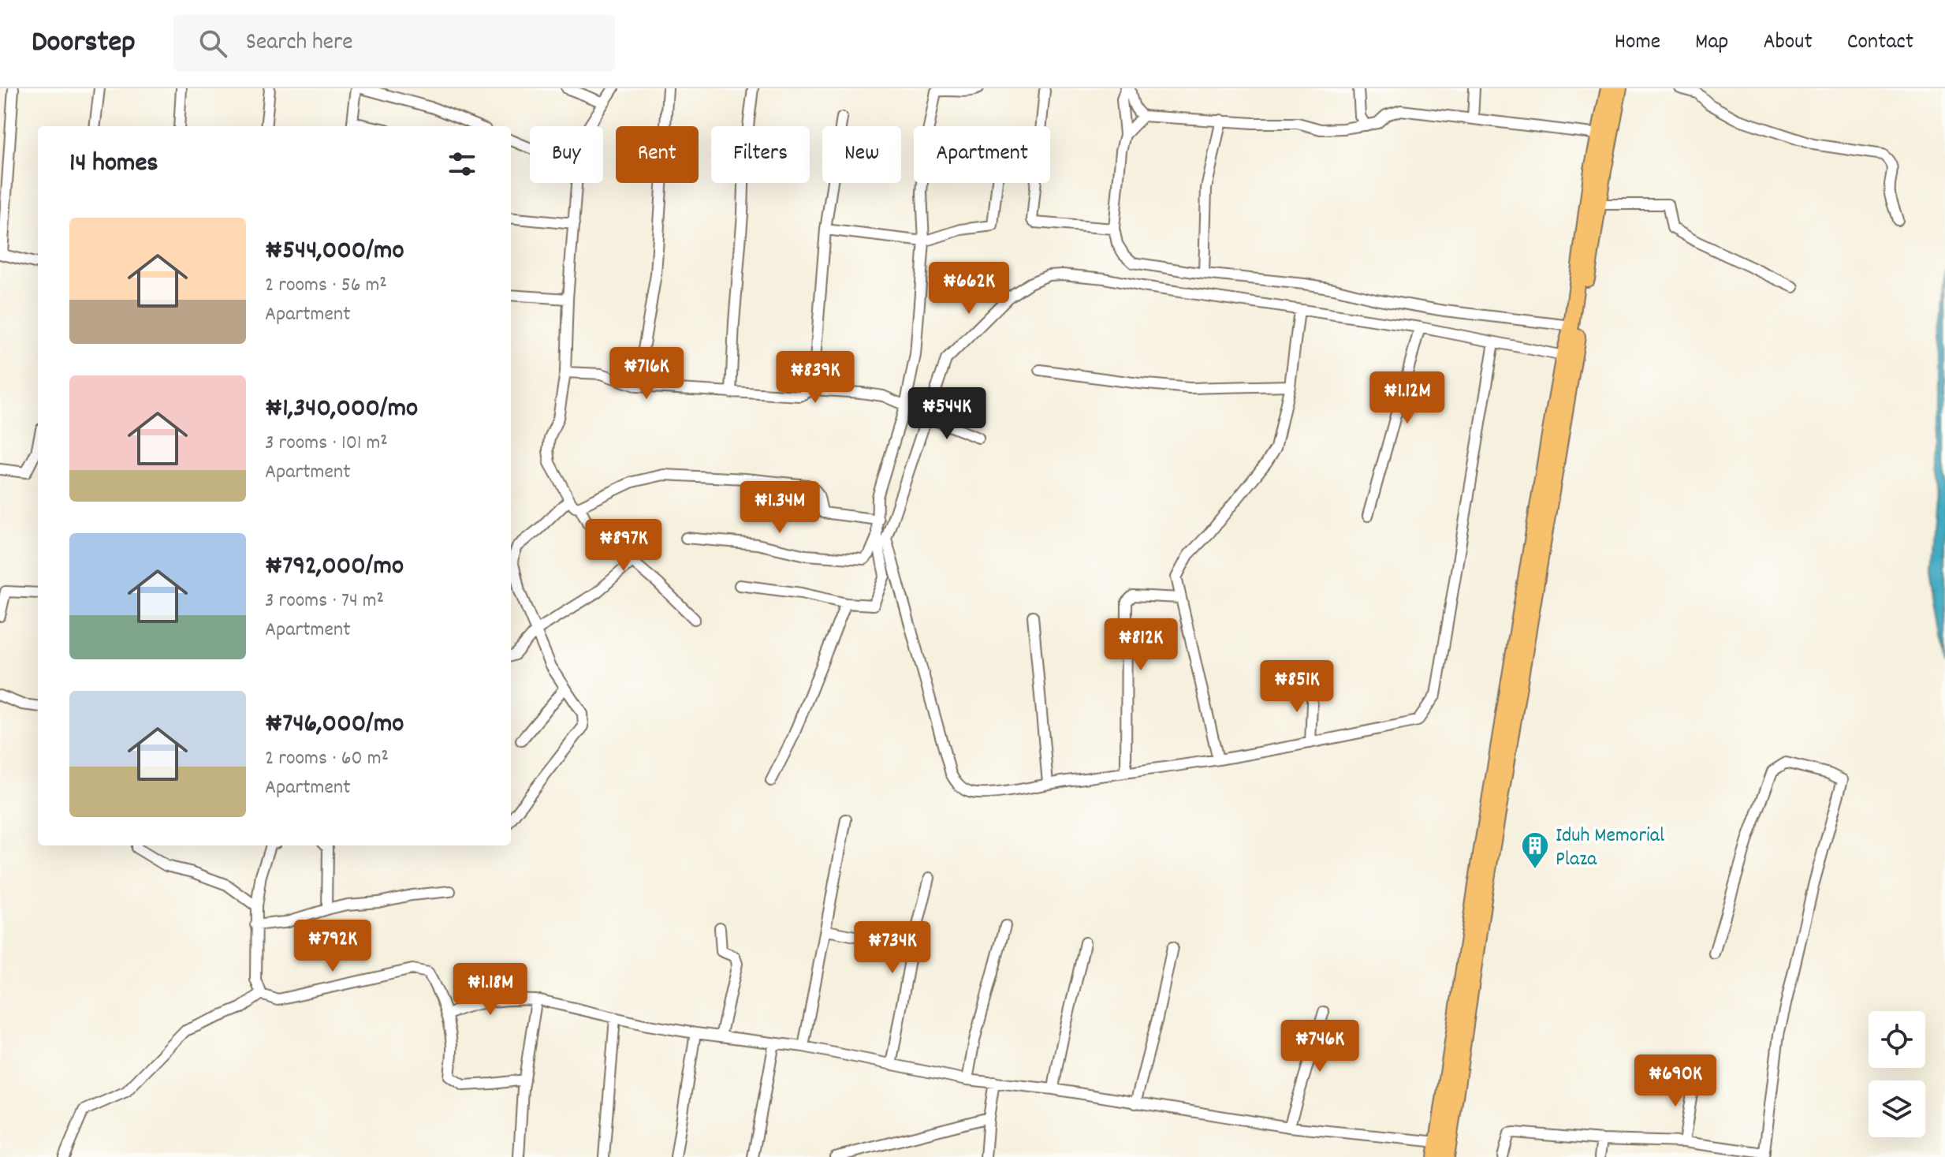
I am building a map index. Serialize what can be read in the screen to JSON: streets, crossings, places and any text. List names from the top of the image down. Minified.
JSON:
{"places":{"building":["Iduh Memorial Plaza"]},"page":{"header":"Doorstep","search":"Search here","nav":["Home","Map","About","Contact"],"chip":["Buy","Rent","Filters","New","Apartment"],"heading":"14 homes","list":[{"name":"₦544,000/mo","note":"2 rooms · 56 m² · Apartment"},{"name":"₦1,340,000/mo","note":"3 rooms · 101 m² · Apartment"},{"name":"₦792,000/mo","note":"3 rooms · 74 m² · Apartment"},{"name":"₦746,000/mo","note":"2 rooms · 60 m² · Apartment"}],"price":["₦662K","₦716K","₦839K","₦1.12M","₦544K","₦1.34M","₦897K","₦812K","₦851K","₦792K","₦734K","₦1.18M","₦746K","₦690K"]}}
